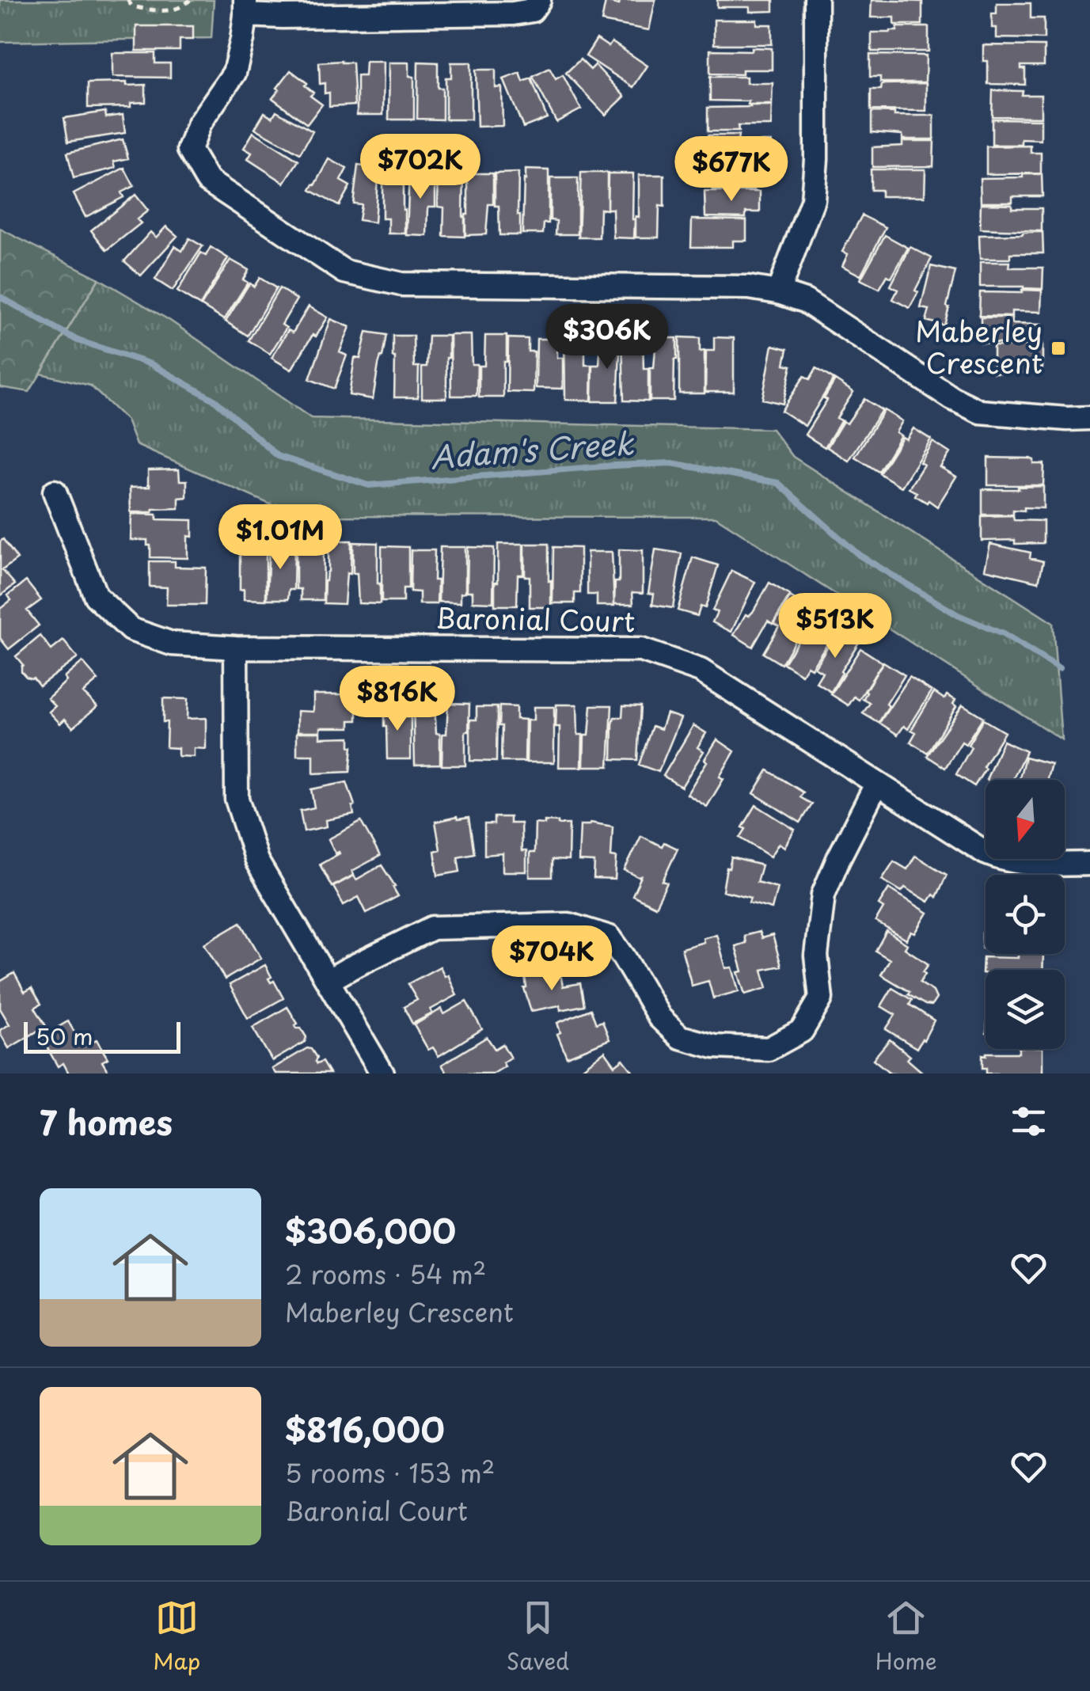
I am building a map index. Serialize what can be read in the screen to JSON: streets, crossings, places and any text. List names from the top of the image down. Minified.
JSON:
{"streets":{"street":["Baronial Court"]},"water":["Adam's Creek"],"places":{"transit":["Maberley Crescent"]},"scale_bar":"50 m","north":"bottom","page":{"price":["$702K","$677K","$306K","$1.01M","$513K","$816K","$704K"],"scale":"50 m","heading":"7 homes","list":[{"name":"$306,000","note":"2 rooms · 54 m² · Maberley Crescent"},{"name":"$816,000","note":"5 rooms · 153 m² · Baronial Court"}],"tabs":["Map","Saved","Home"]}}
